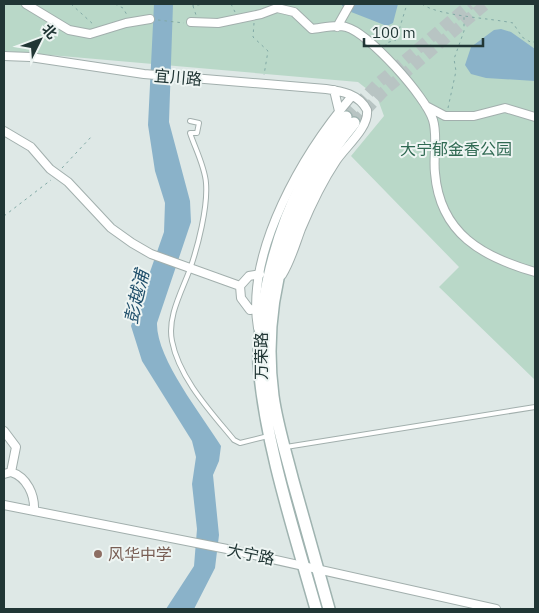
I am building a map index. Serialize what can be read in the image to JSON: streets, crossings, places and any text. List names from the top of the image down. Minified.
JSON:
{"streets":{"main road":["万荣路"],"street":["宜川路","大宁路"]},"crossings":[["万荣路","大宁路"]],"water":["彭越浦"],"parks":["大宁郁金香公园"],"places":["风华中学"],"scale_bar":"100 m","north":"top right"}
